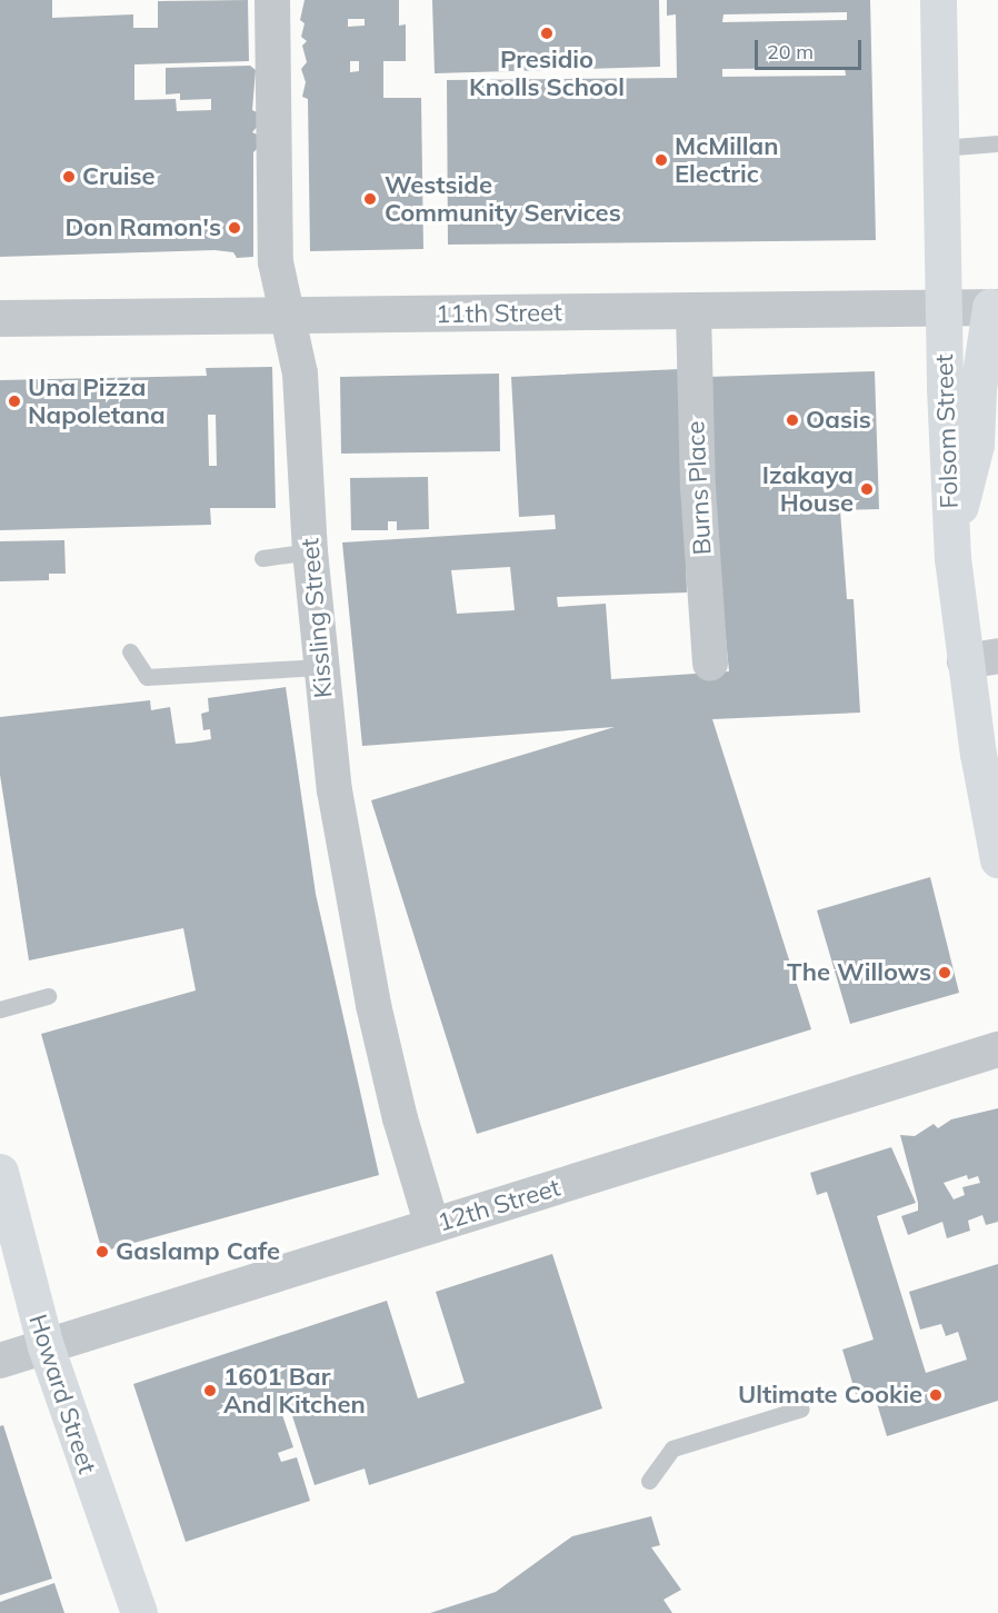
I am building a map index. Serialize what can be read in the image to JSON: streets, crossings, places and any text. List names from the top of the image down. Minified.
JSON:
{"streets":{"main road":["Folsom Street","Howard Street"],"street":["11th Street","Burns Place","Kissling Street","12th Street"]},"crossings":[["11th Street","Folsom Street"],["11th Street","Burns Place"],["11th Street","Kissling Street"],["Kissling Street","12th Street"],["12th Street","Howard Street"]],"places":["Presidio Knolls School","McMillan Electric","Cruise","Westside Community Services","Don Ramon's","Una Pizza Napoletana","Oasis","Izakaya House","The Willows","Gaslamp Cafe","1601 Bar And Kitchen","Ultimate Cookie"],"scale_bar":"20 m"}
